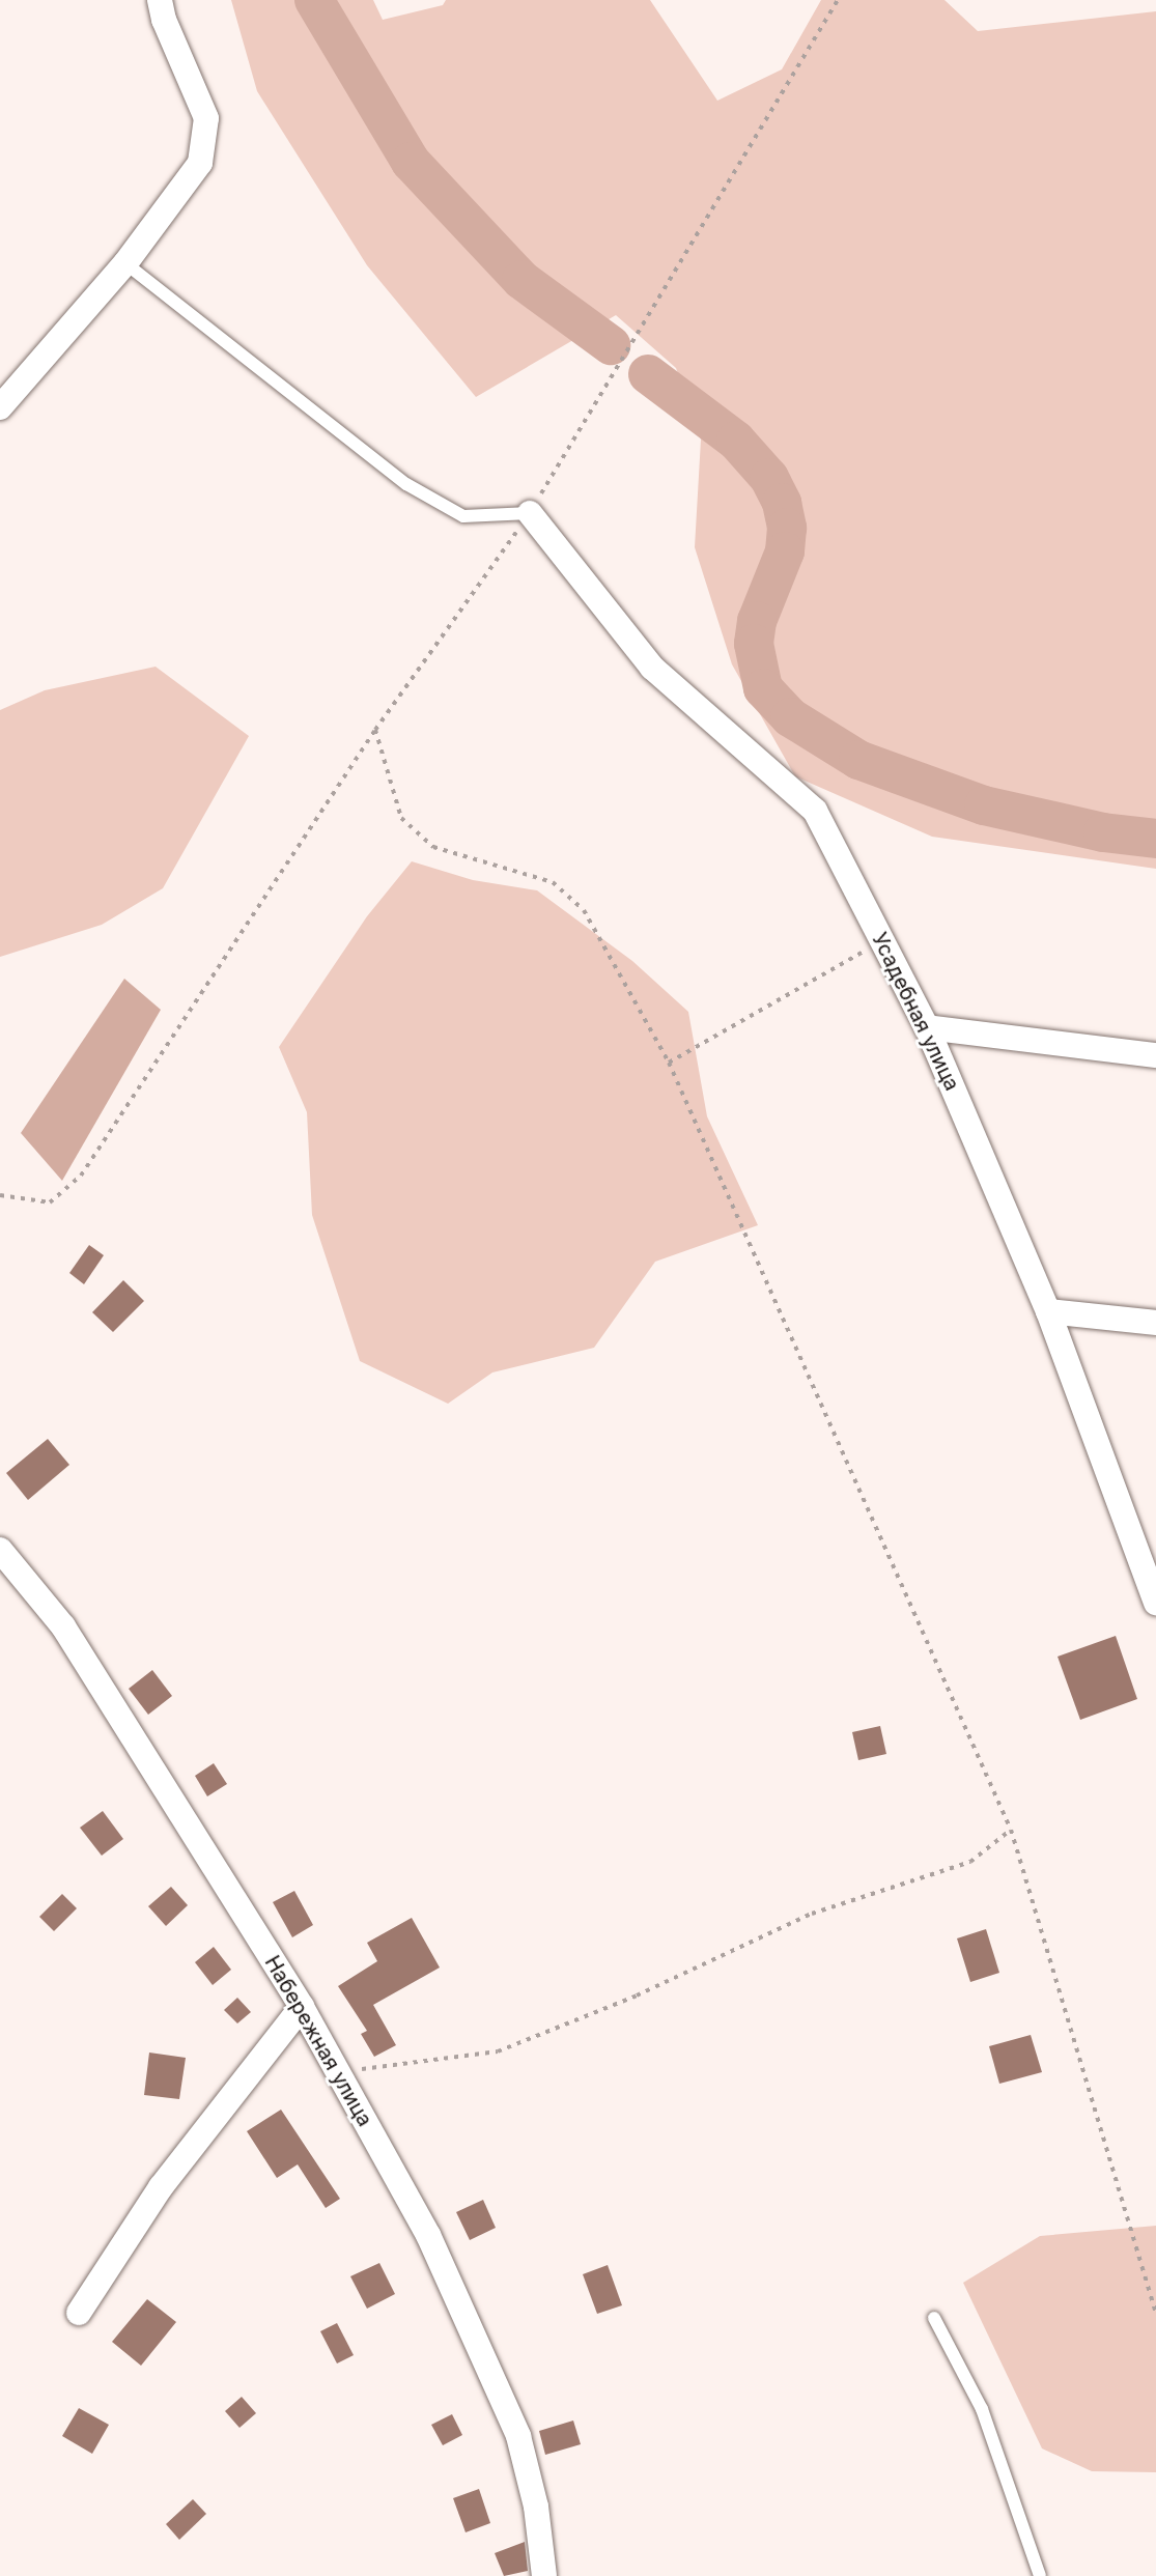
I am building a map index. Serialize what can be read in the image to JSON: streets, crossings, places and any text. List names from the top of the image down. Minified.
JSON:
{"streets":{"street":["Усадебная улица","Набережная улица"]}}
